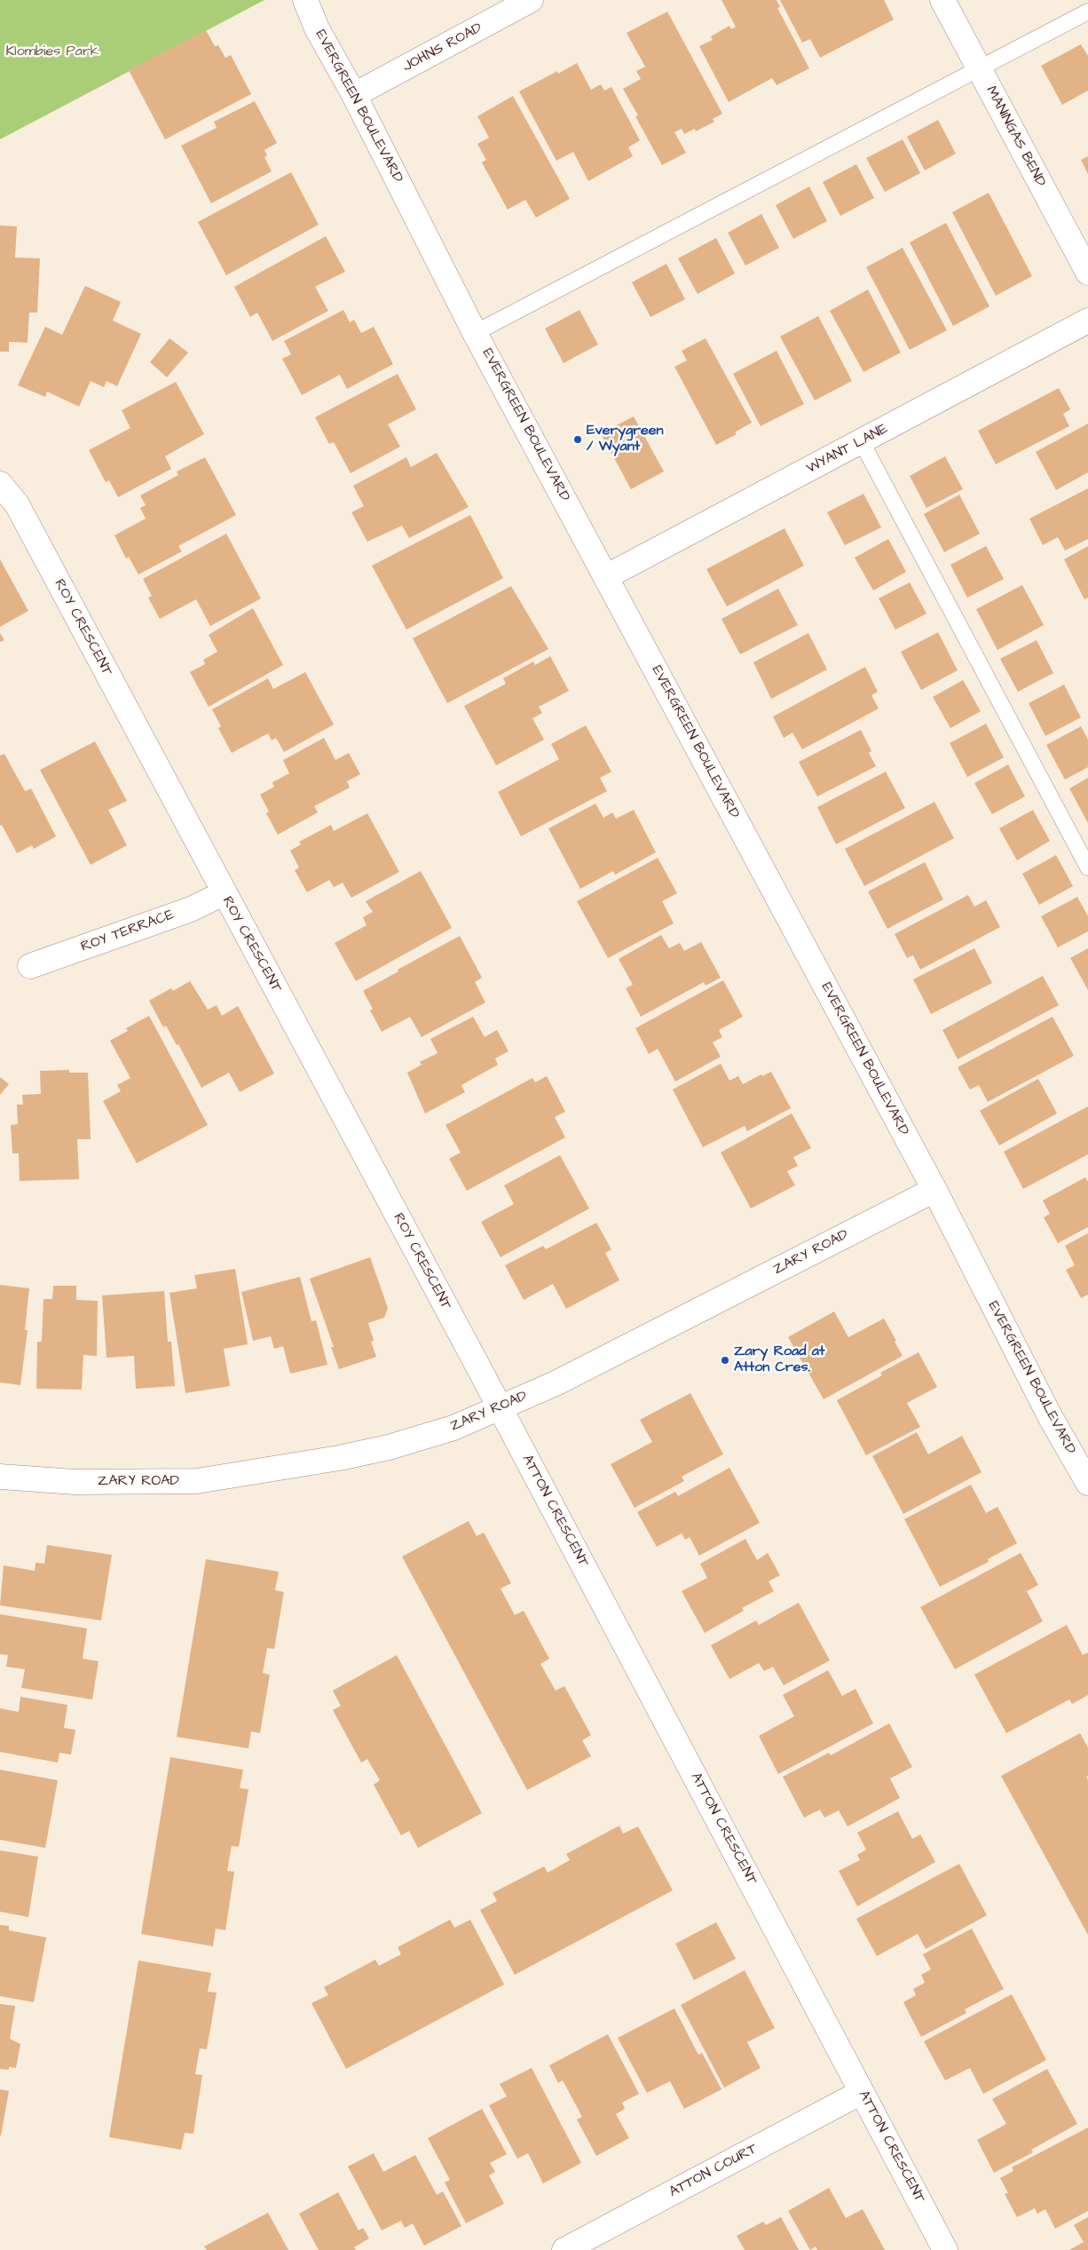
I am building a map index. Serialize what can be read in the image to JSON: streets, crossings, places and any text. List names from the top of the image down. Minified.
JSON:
{"streets":{"street":["JOHNS ROAD","EVERGREEN BOULEVARD","MANINGAS BEND","WYANT LANE","ROY CRESCENT","ROY TERRACE","ZARY ROAD","ATTON CRESCENT","ATTON COURT"]},"crossings":[["JOHNS ROAD","EVERGREEN BOULEVARD"],["EVERGREEN BOULEVARD","WYANT LANE"],["EVERGREEN BOULEVARD","ZARY ROAD"],["ROY CRESCENT","ROY TERRACE"],["ROY CRESCENT","ZARY ROAD"],["ROY CRESCENT","ATTON CRESCENT"],["ZARY ROAD","ATTON CRESCENT"],["ATTON CRESCENT","ATTON COURT"]],"parks":["Klombies Park"],"places":["Everygreen / Wyant","Zary Road at Atton Cres."]}
